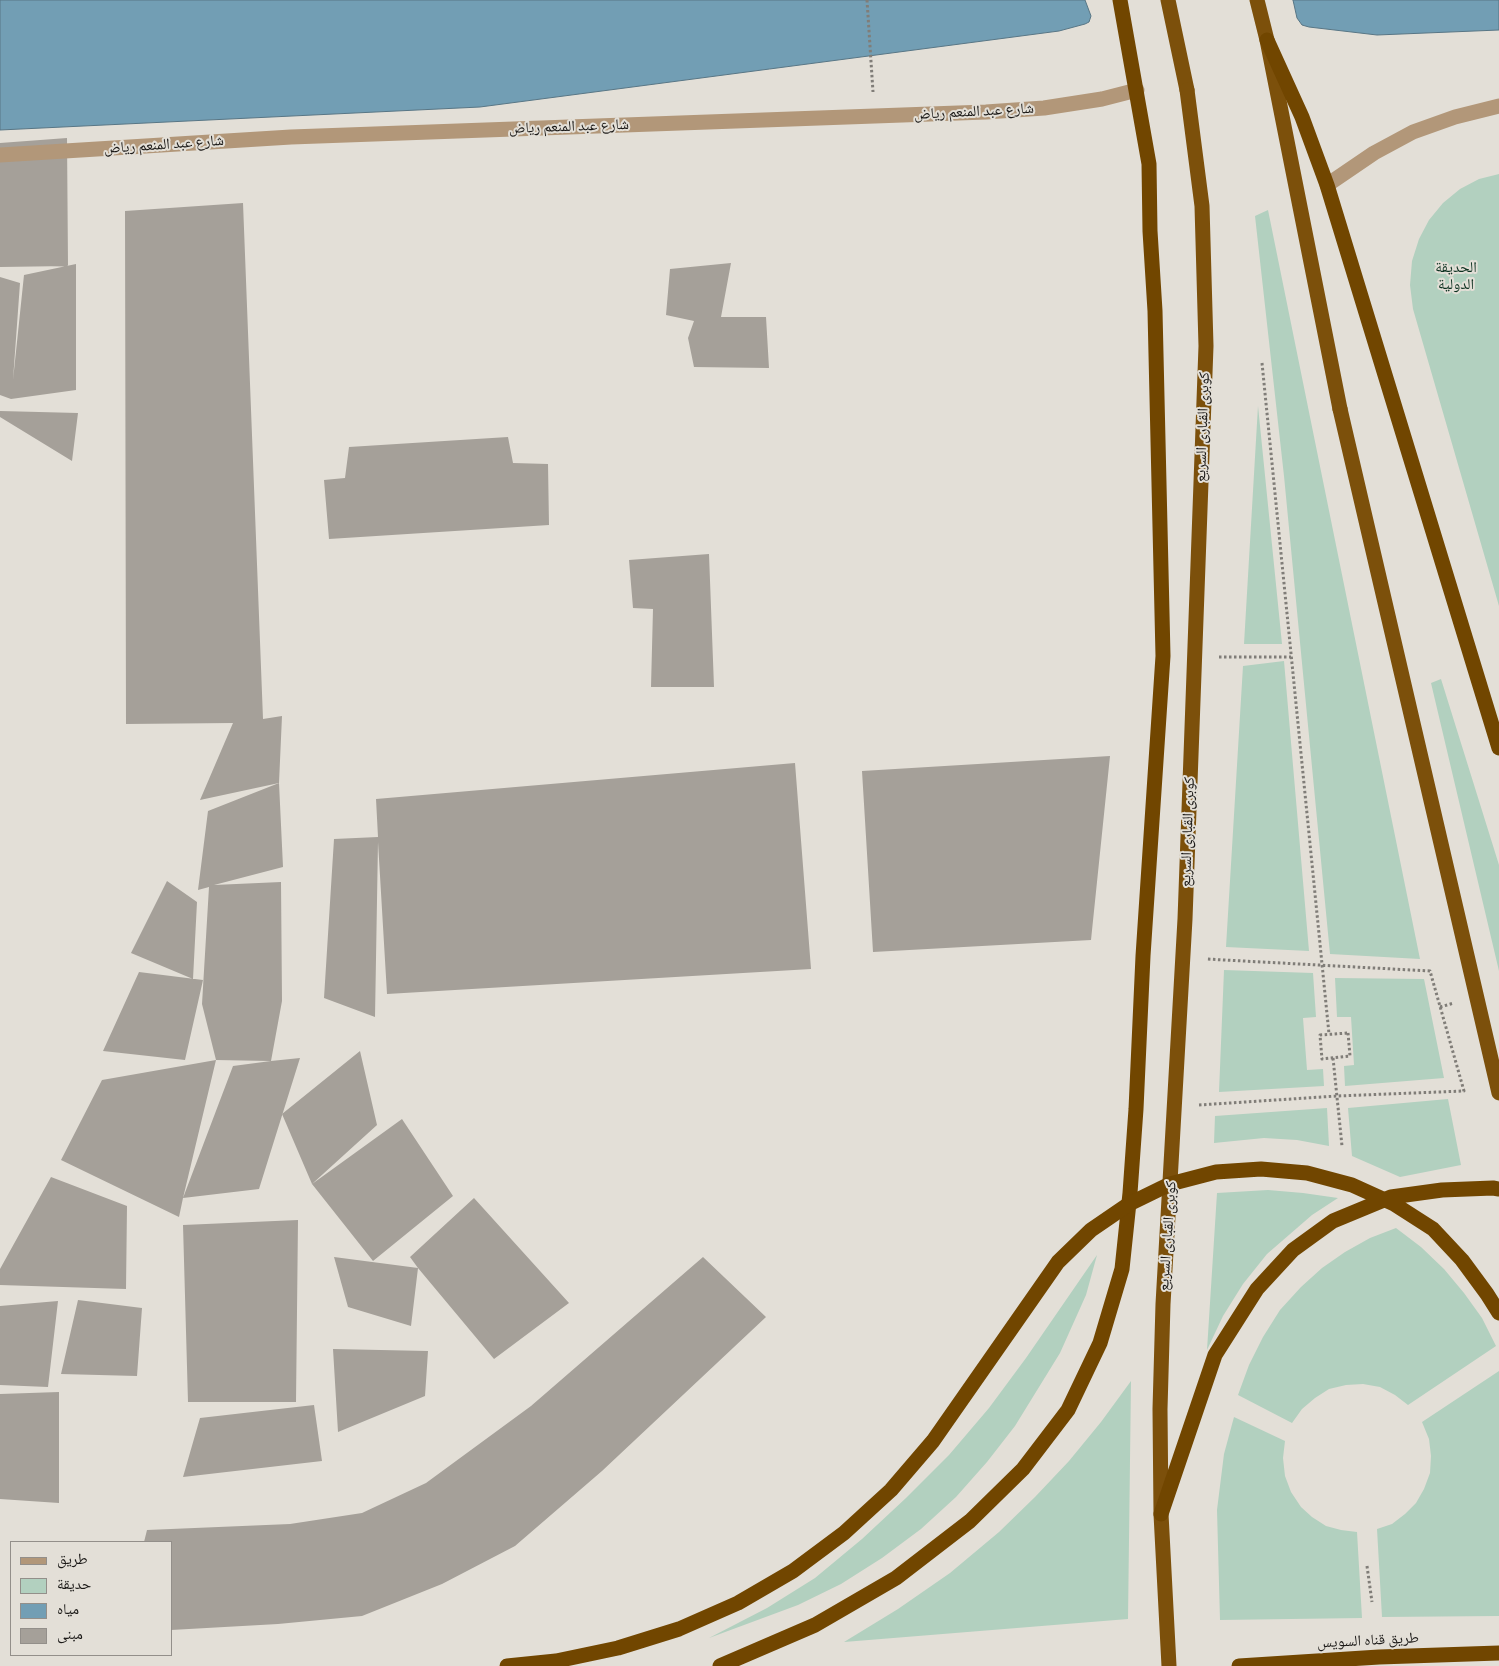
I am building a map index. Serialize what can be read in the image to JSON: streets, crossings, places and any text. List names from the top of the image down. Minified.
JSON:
{"streets":{"highway":["كوبرى القبارى السريع","طريق قناه السويس"],"street":["شارع عبد المنعم رياض"]},"parks":["الحديقة الدولية"],"legend":["طريق","حديقة","مياه","مبنى"]}
